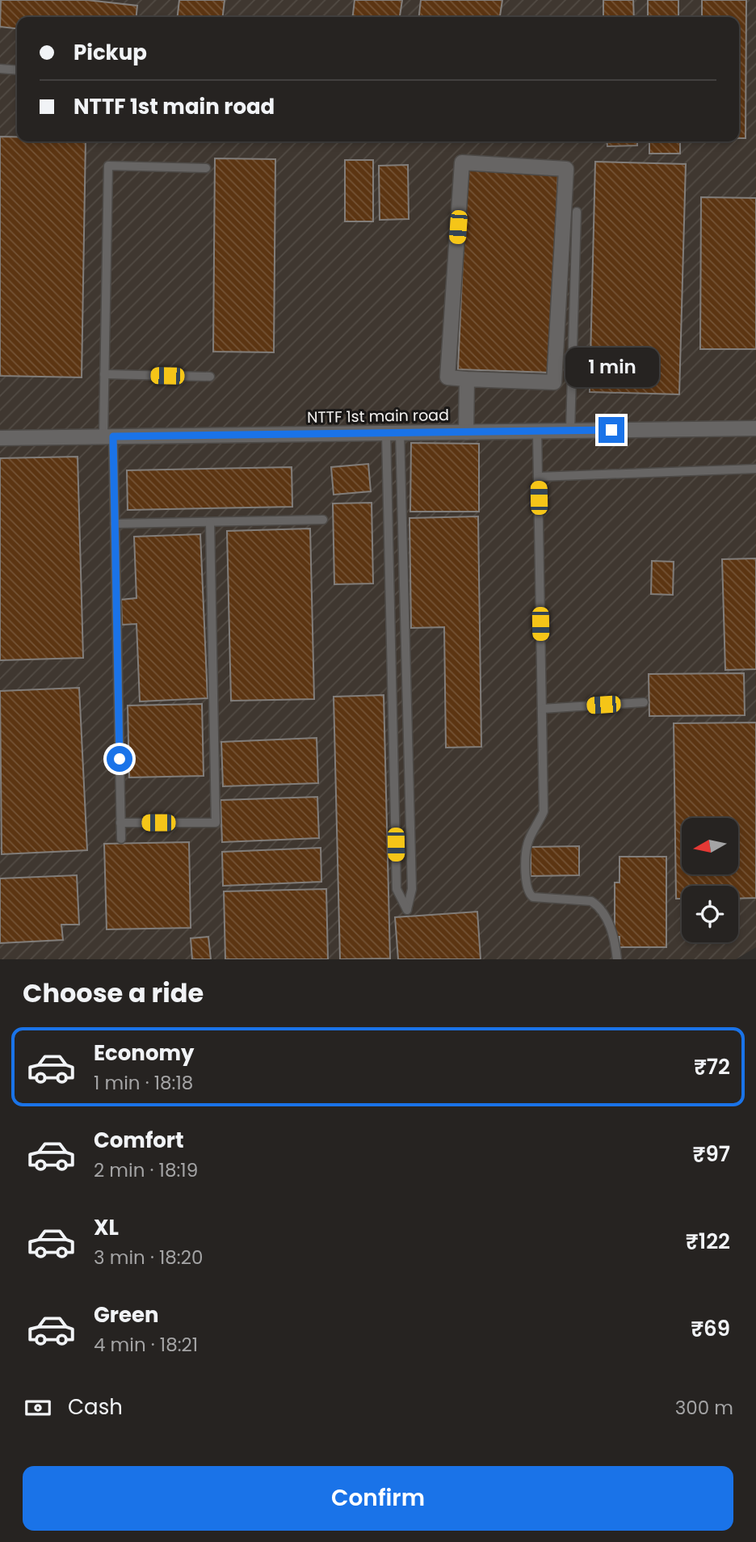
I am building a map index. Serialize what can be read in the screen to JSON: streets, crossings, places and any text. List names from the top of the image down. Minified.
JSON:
{"streets":{"street":["NTTF 1st main road"]},"north":"left","page":{"banner":["Pickup","NTTF 1st main road"],"bubble":"1 min","heading":"Choose a ride","list":[{"name":"Economy","note":"1 min · 18:18","value":"₹72"},{"name":"Comfort","note":"2 min · 18:19","value":"₹97"},{"name":"XL","note":"3 min · 18:20","value":"₹122"},{"name":"Green","note":"4 min · 18:21","value":"₹69"}],"pay":["Cash","300 m"],"buttons":"Confirm"}}
